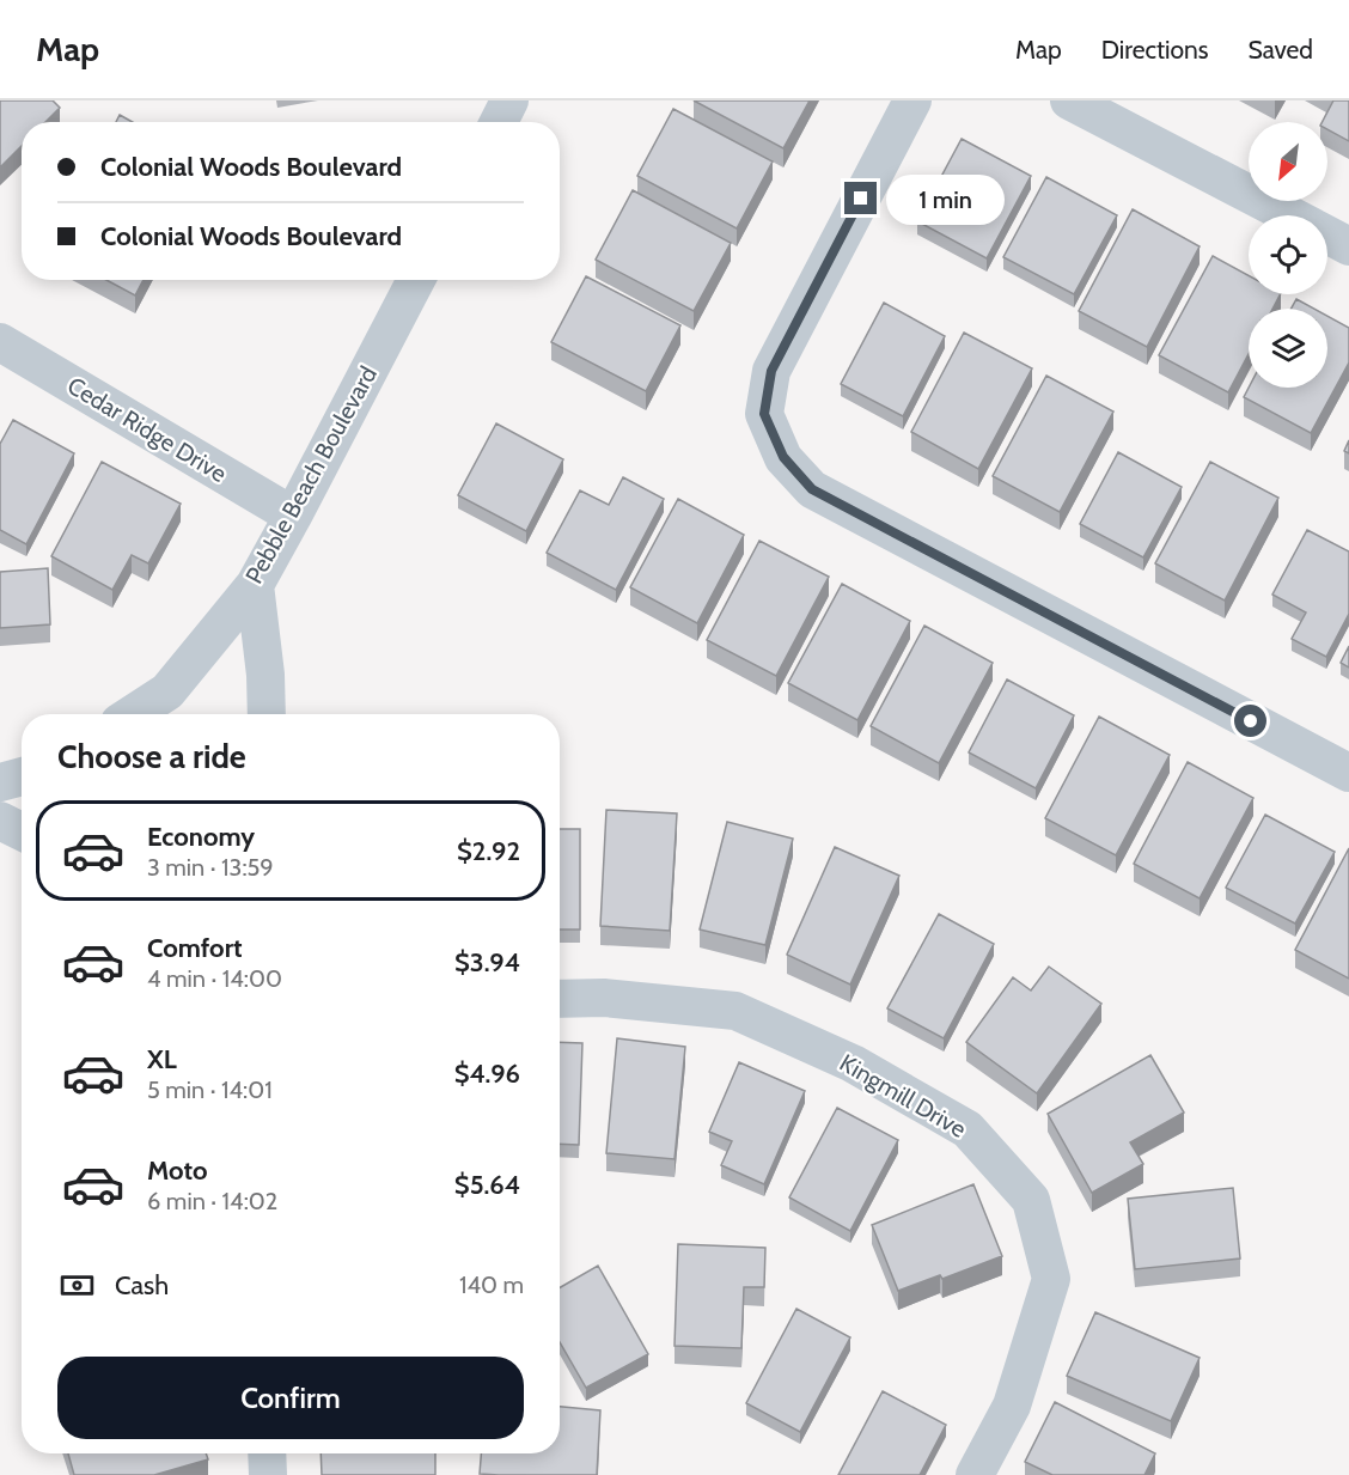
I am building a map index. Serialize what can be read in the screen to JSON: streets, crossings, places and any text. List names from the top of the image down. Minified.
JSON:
{"streets":{"street":["Cedar Ridge Drive","Pebble Beach Boulevard","Kingmill Drive"]},"crossings":[["Cedar Ridge Drive","Pebble Beach Boulevard"]],"north":"bottom left","page":{"header":"Map","nav":["Map","Directions","Saved"],"banner":["Colonial Woods Boulevard","Colonial Woods Boulevard"],"bubble":"1 min","heading":"Choose a ride","list":[{"name":"Economy","note":"3 min · 13:59","value":"$2.92"},{"name":"Comfort","note":"4 min · 14:00","value":"$3.94"},{"name":"XL","note":"5 min · 14:01","value":"$4.96"},{"name":"Moto","note":"6 min · 14:02","value":"$5.64"}],"pay":["Cash","140 m"],"buttons":"Confirm"}}
